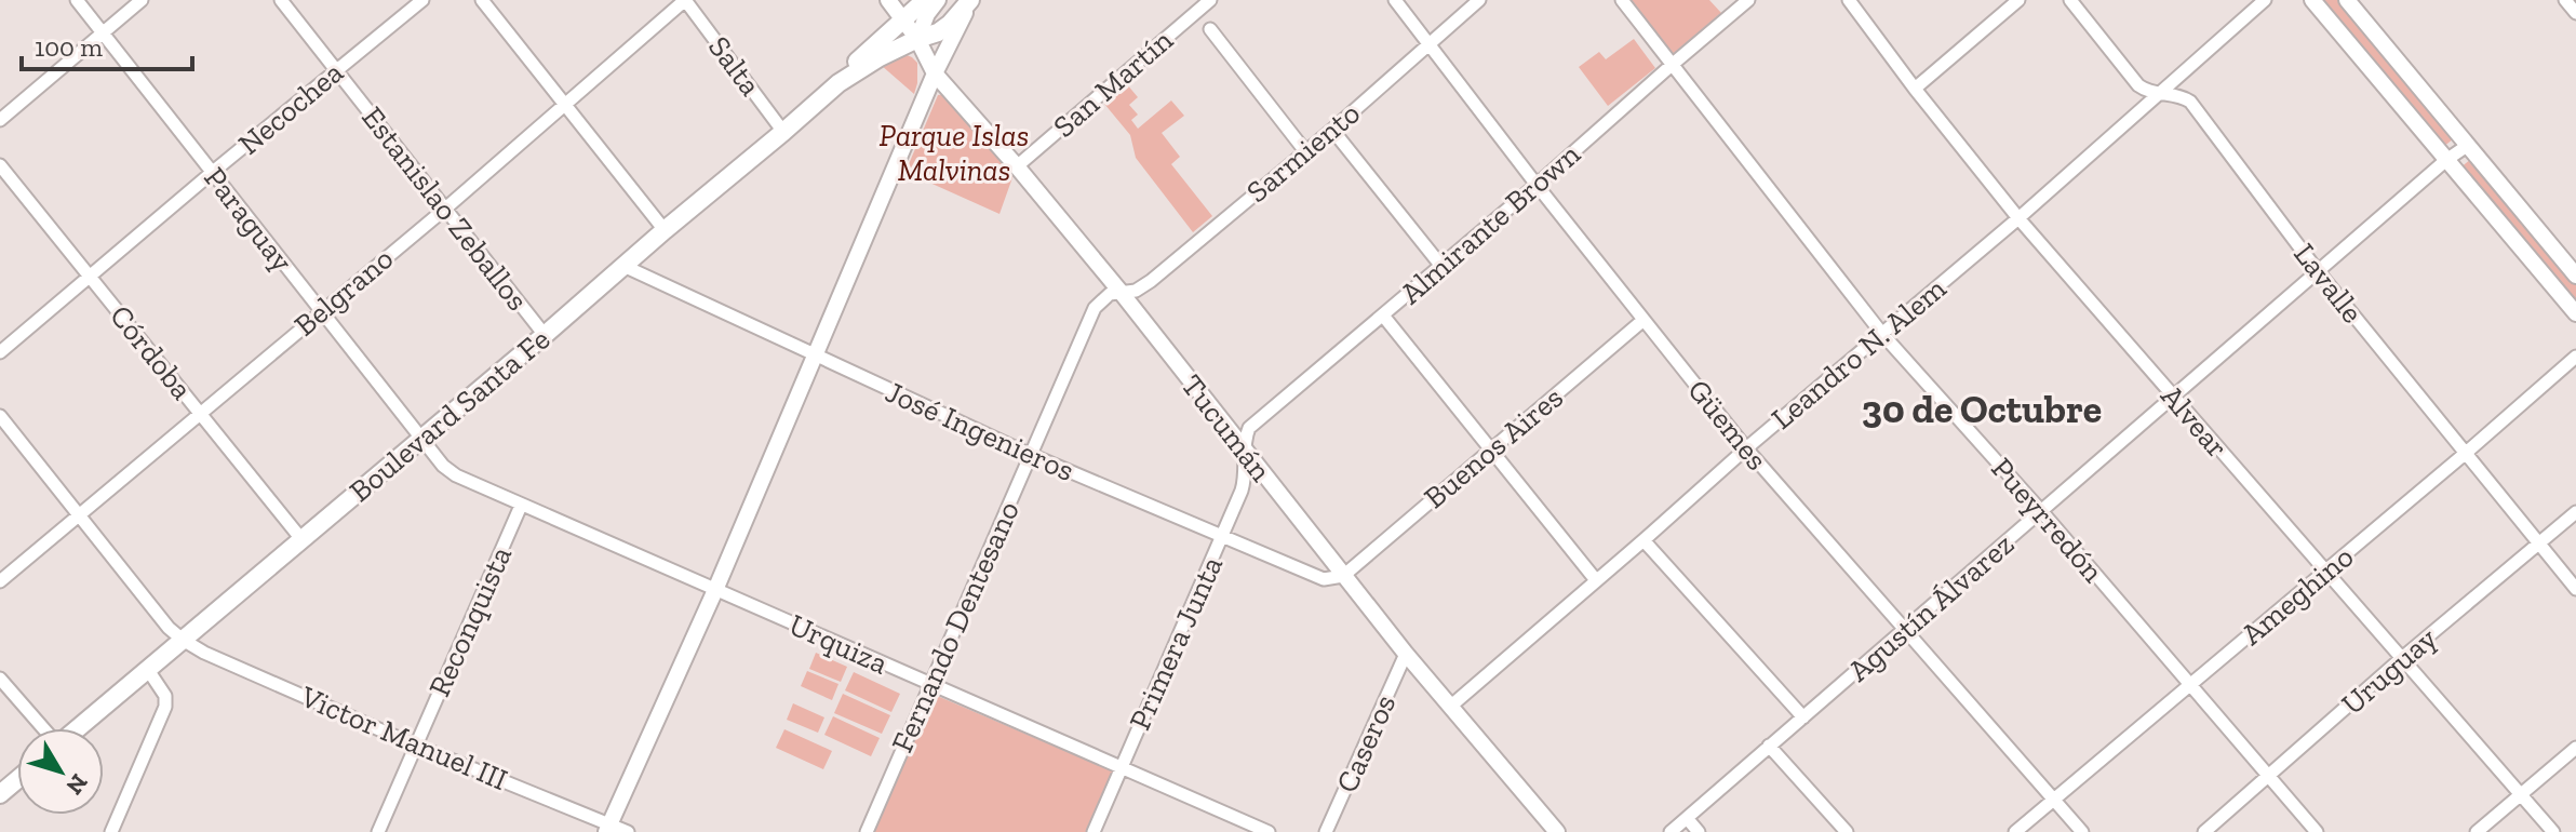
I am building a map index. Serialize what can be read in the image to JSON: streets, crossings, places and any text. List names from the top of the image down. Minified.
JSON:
{"streets":{"main road":["Boulevard Santa Fe"],"street":["Salta","San Martín","Necochea","Sarmiento","Estanislao Zeballos","Paraguay","Almirante Brown","Lavalle","Belgrano","Córdoba","Leandro N. Alem","Alvear","Güemes","Tucumán","José Ingenieros","Buenos Aires","Pueyrredón","Ameghino","Agustín Álvarez","Reconquista","Fernando Dentesano","Primera Junta","Urquiza","Uruguay","Victor Manuel III","Caseros"]},"crossings":[["Salta","Belgrano"],["Salta","Boulevard Santa Fe"],["San Martín","Tucumán"],["Necochea","Estanislao Zeballos"],["Necochea","Paraguay"],["Necochea","Córdoba"],["Sarmiento","Güemes"],["Sarmiento","Tucumán"],["Sarmiento","Fernando Dentesano"],["Estanislao Zeballos","Belgrano"],["Estanislao Zeballos","Boulevard Santa Fe"],["Paraguay","Belgrano"],["Paraguay","Boulevard Santa Fe"],["Paraguay","Urquiza"],["Almirante Brown","Güemes"],["Almirante Brown","Tucumán"],["Almirante Brown","Pueyrredón"],["Almirante Brown","Primera Junta"],["Lavalle","Leandro N. Alem"],["Lavalle","Ameghino"],["Lavalle","Agustín Álvarez"],["Lavalle","Uruguay"],["Belgrano","Córdoba"],["Belgrano","Victor Manuel III"],["Córdoba","Boulevard Santa Fe"],["Leandro N. Alem","Alvear"],["Leandro N. Alem","Güemes"],["Leandro N. Alem","Tucumán"],["Leandro N. Alem","Pueyrredón"],["Boulevard Santa Fe","Tucumán"],["Boulevard Santa Fe","José Ingenieros"],["Boulevard Santa Fe","Urquiza"],["Boulevard Santa Fe","Victor Manuel III"],["Alvear","Ameghino"],["Alvear","Agustín Álvarez"],["Alvear","Uruguay"],["Güemes","Buenos Aires"],["Güemes","Ameghino"],["Güemes","Agustín Álvarez"],["Tucumán","José Ingenieros"],["Tucumán","Buenos Aires"],["Tucumán","Fernando Dentesano"],["Tucumán","Primera Junta"],["Tucumán","Caseros"],["José Ingenieros","Buenos Aires"],["José Ingenieros","Fernando Dentesano"],["José Ingenieros","Primera Junta"],["Pueyrredón","Ameghino"],["Pueyrredón","Agustín Álvarez"],["Pueyrredón","Uruguay"],["Reconquista","Urquiza"],["Reconquista","Victor Manuel III"],["Fernando Dentesano","Urquiza"],["Primera Junta","Urquiza"]],"districts":["30 de Octubre"],"parks":["Parque Islas Malvinas"],"scale_bar":"100 m","north":"bottom right"}
